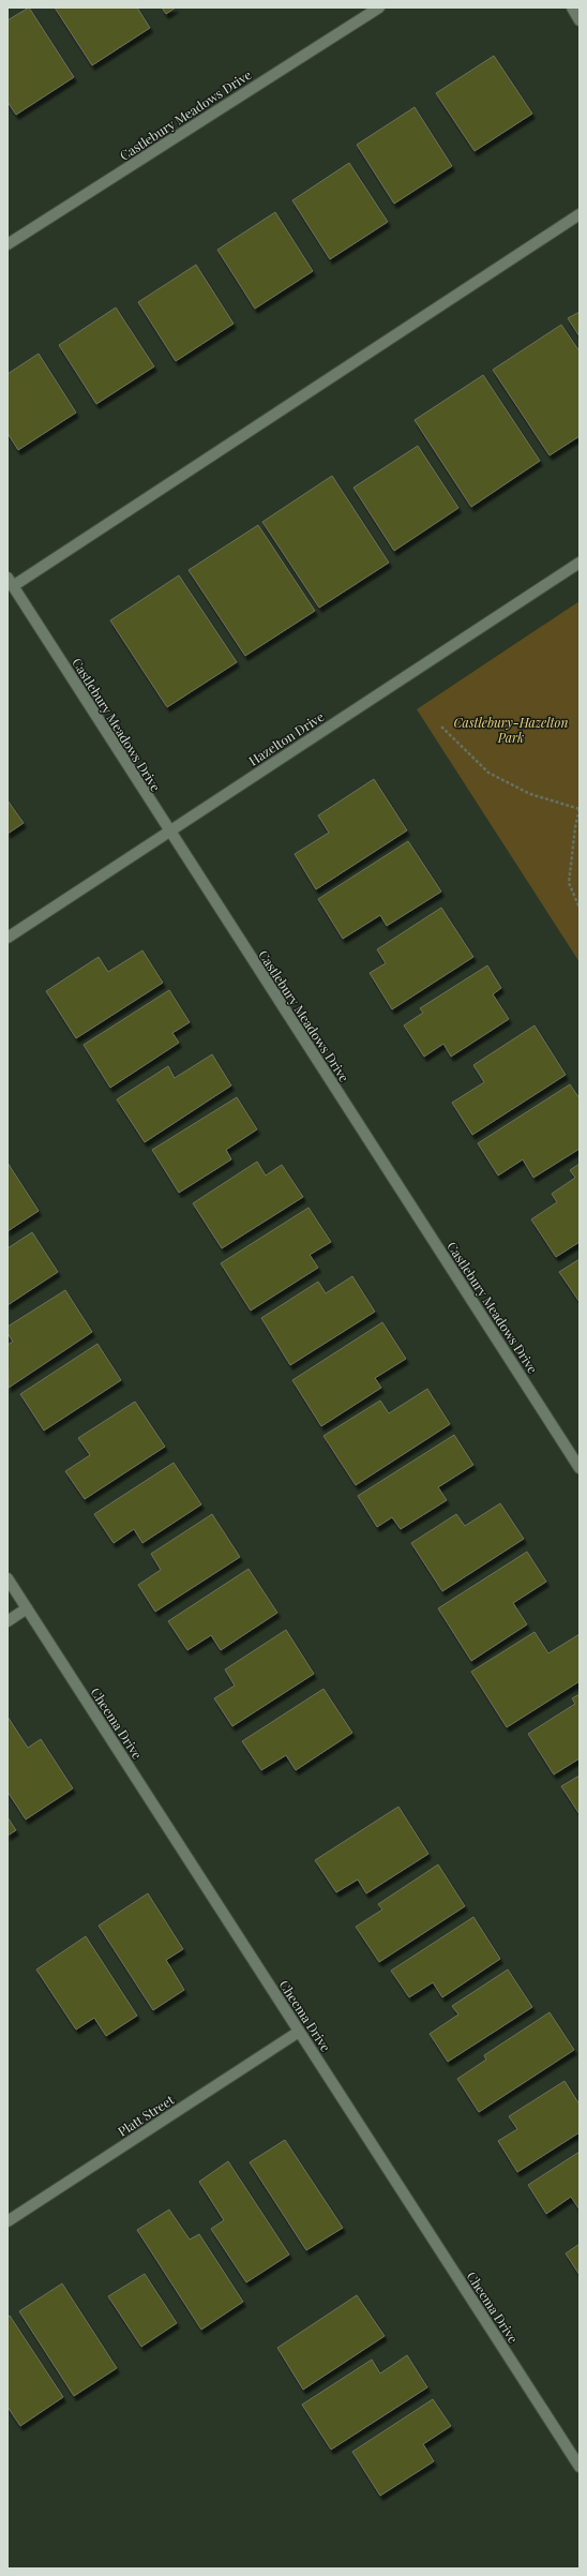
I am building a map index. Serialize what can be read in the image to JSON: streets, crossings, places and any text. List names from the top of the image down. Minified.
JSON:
{"streets":{"street":["Castlebury Meadows Drive","Hazelton Drive","Cheema Drive","Platt Street"]},"crossings":[["Castlebury Meadows Drive","Hazelton Drive"],["Cheema Drive","Platt Street"]],"parks":["Castlebury-Hazelton Park"]}
